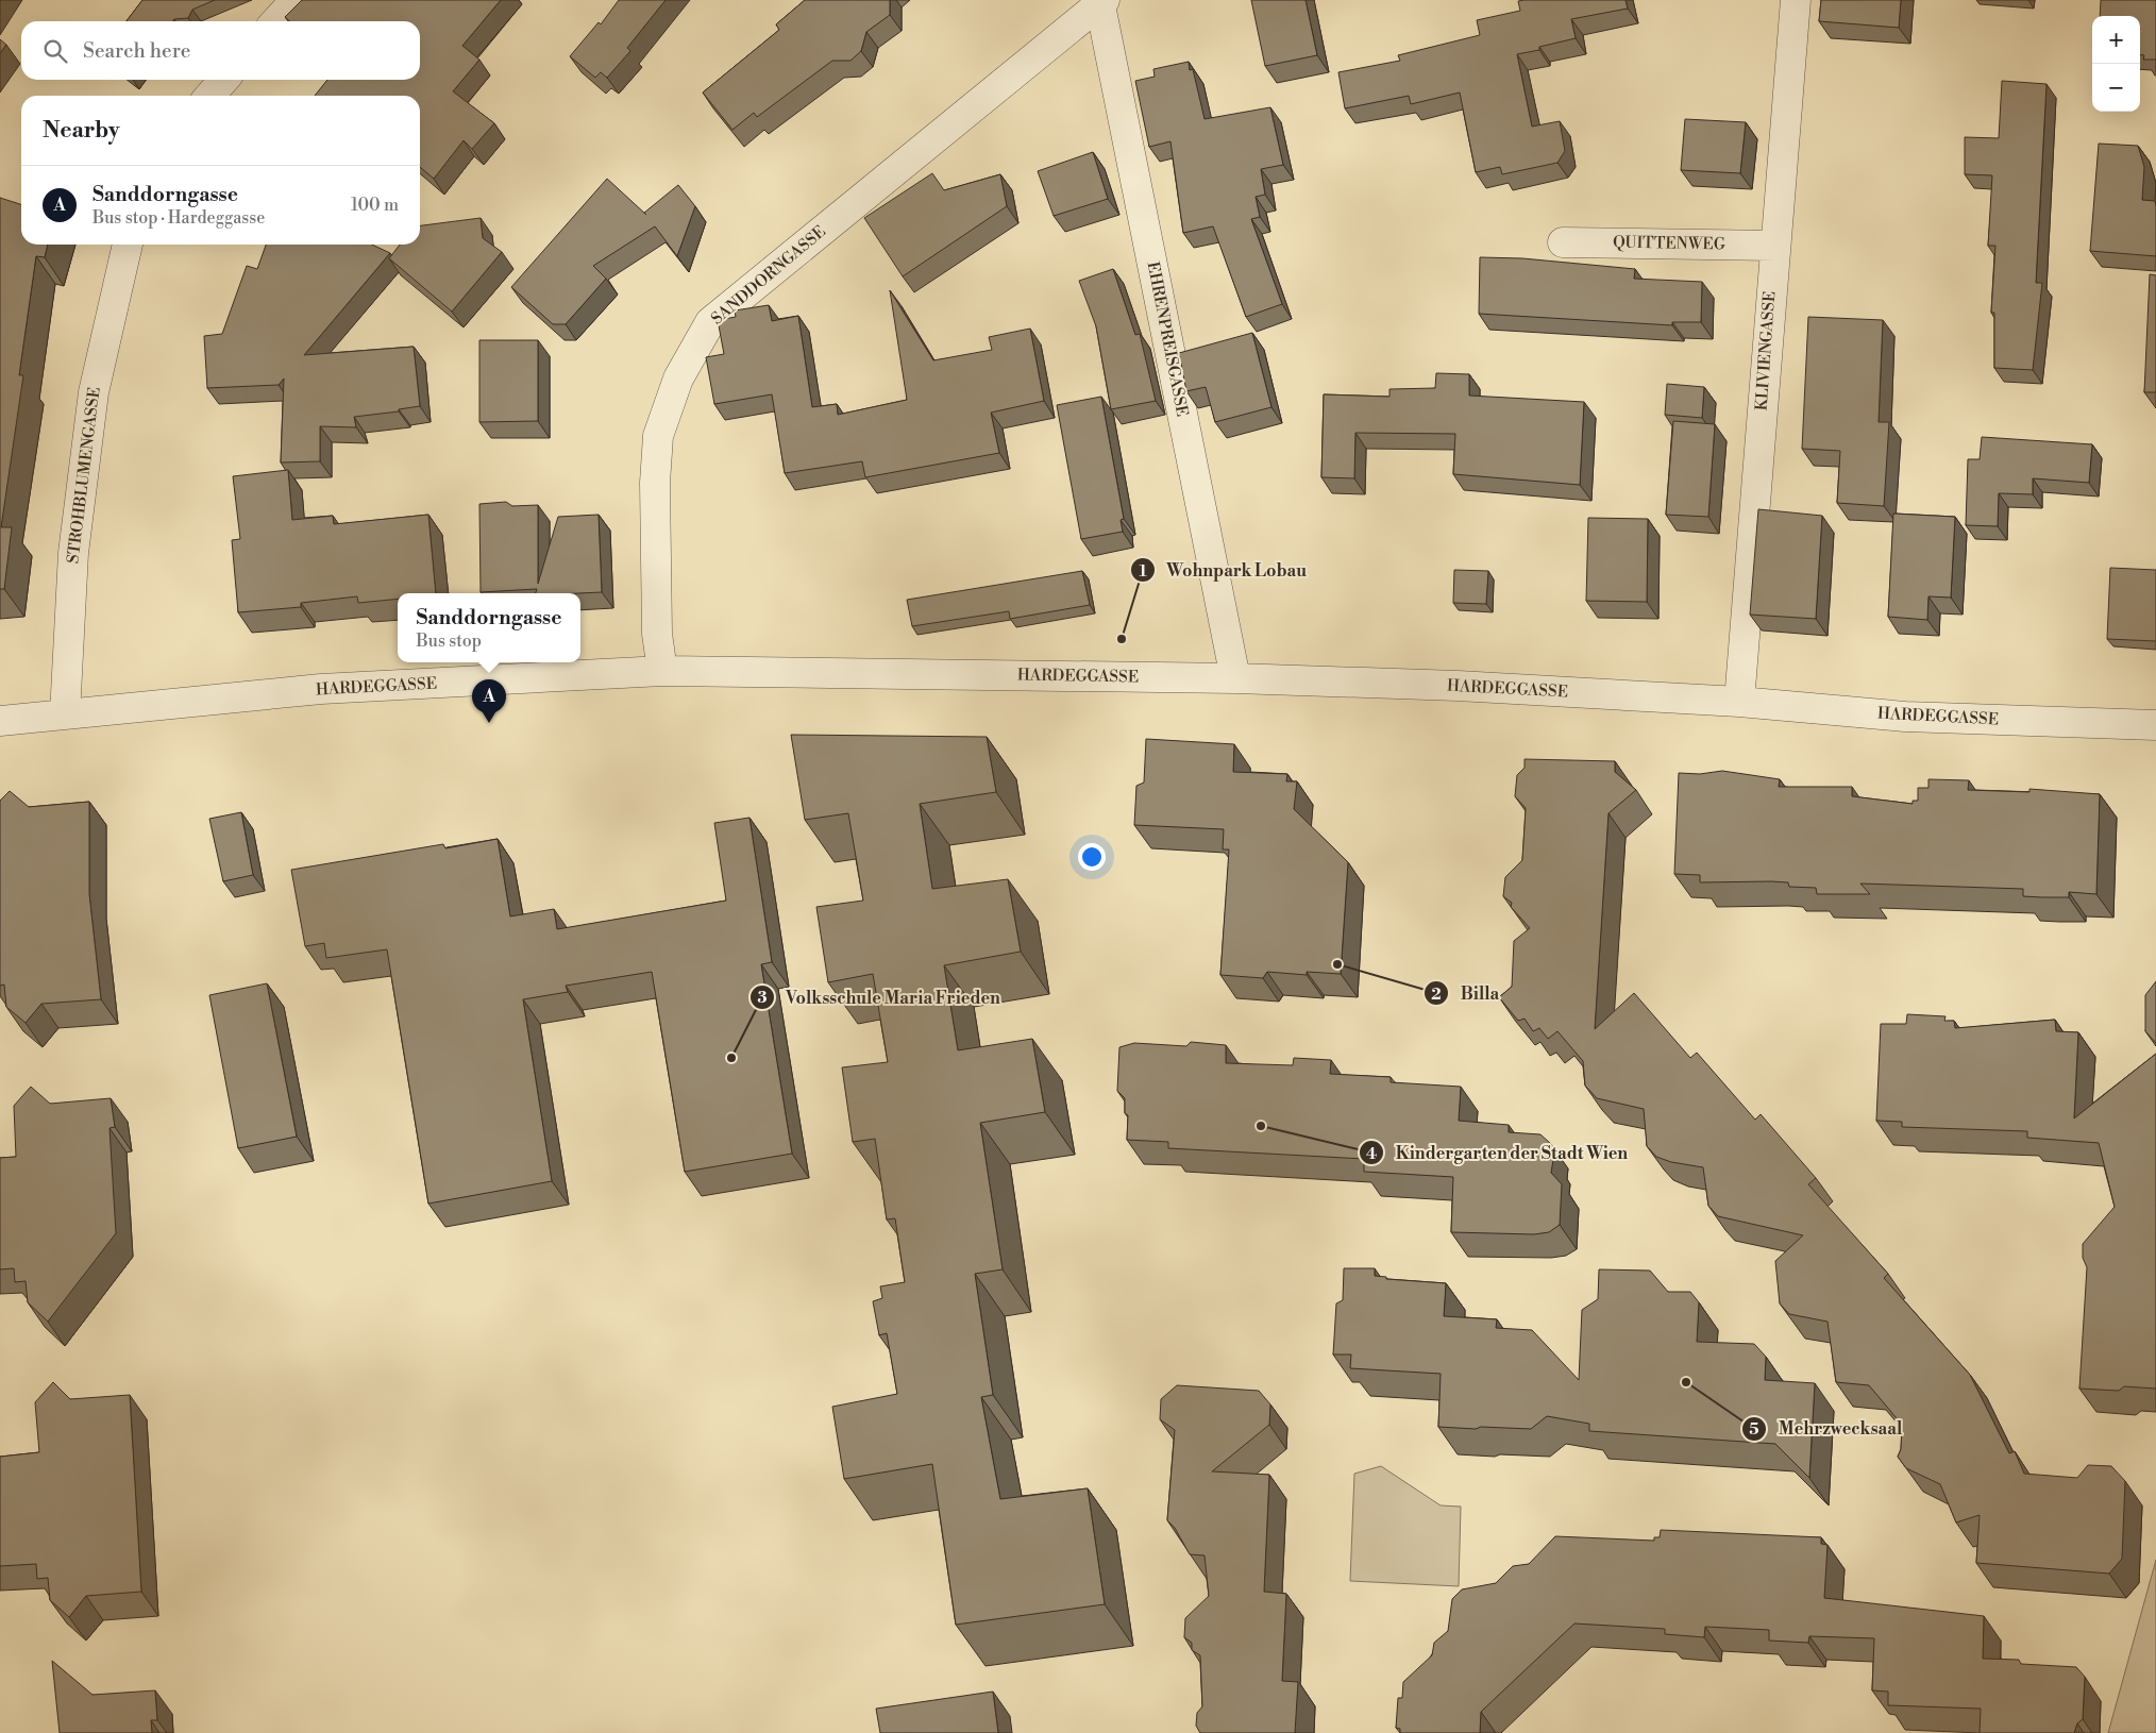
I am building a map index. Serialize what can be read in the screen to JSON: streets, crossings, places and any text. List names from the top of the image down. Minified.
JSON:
{"streets":{"street":["QUITTENWEG","SANDDORNGASSE","EHRENPREISGASSE","KLIVIENGASSE","STROHBLUMENGASSE","HARDEGGASSE"]},"crossings":[["QUITTENWEG","KLIVIENGASSE"],["SANDDORNGASSE","EHRENPREISGASSE"],["SANDDORNGASSE","HARDEGGASSE"],["EHRENPREISGASSE","HARDEGGASSE"],["KLIVIENGASSE","HARDEGGASSE"],["STROHBLUMENGASSE","HARDEGGASSE"]],"places":["Wohnpark Lobau","Billa","Volksschule Maria Frieden","Kindergarten der Stadt Wien","Mehrzwecksaal"],"page":{"map_buttons":["+","−"],"search":"Search here","heading":"Nearby","list":[{"mark":"A","name":"Sanddorngasse","note":"Bus stop · Hardeggasse","value":"100 m"}],"popup":["Sanddorngasse","Bus stop"],"pins":"A"}}
